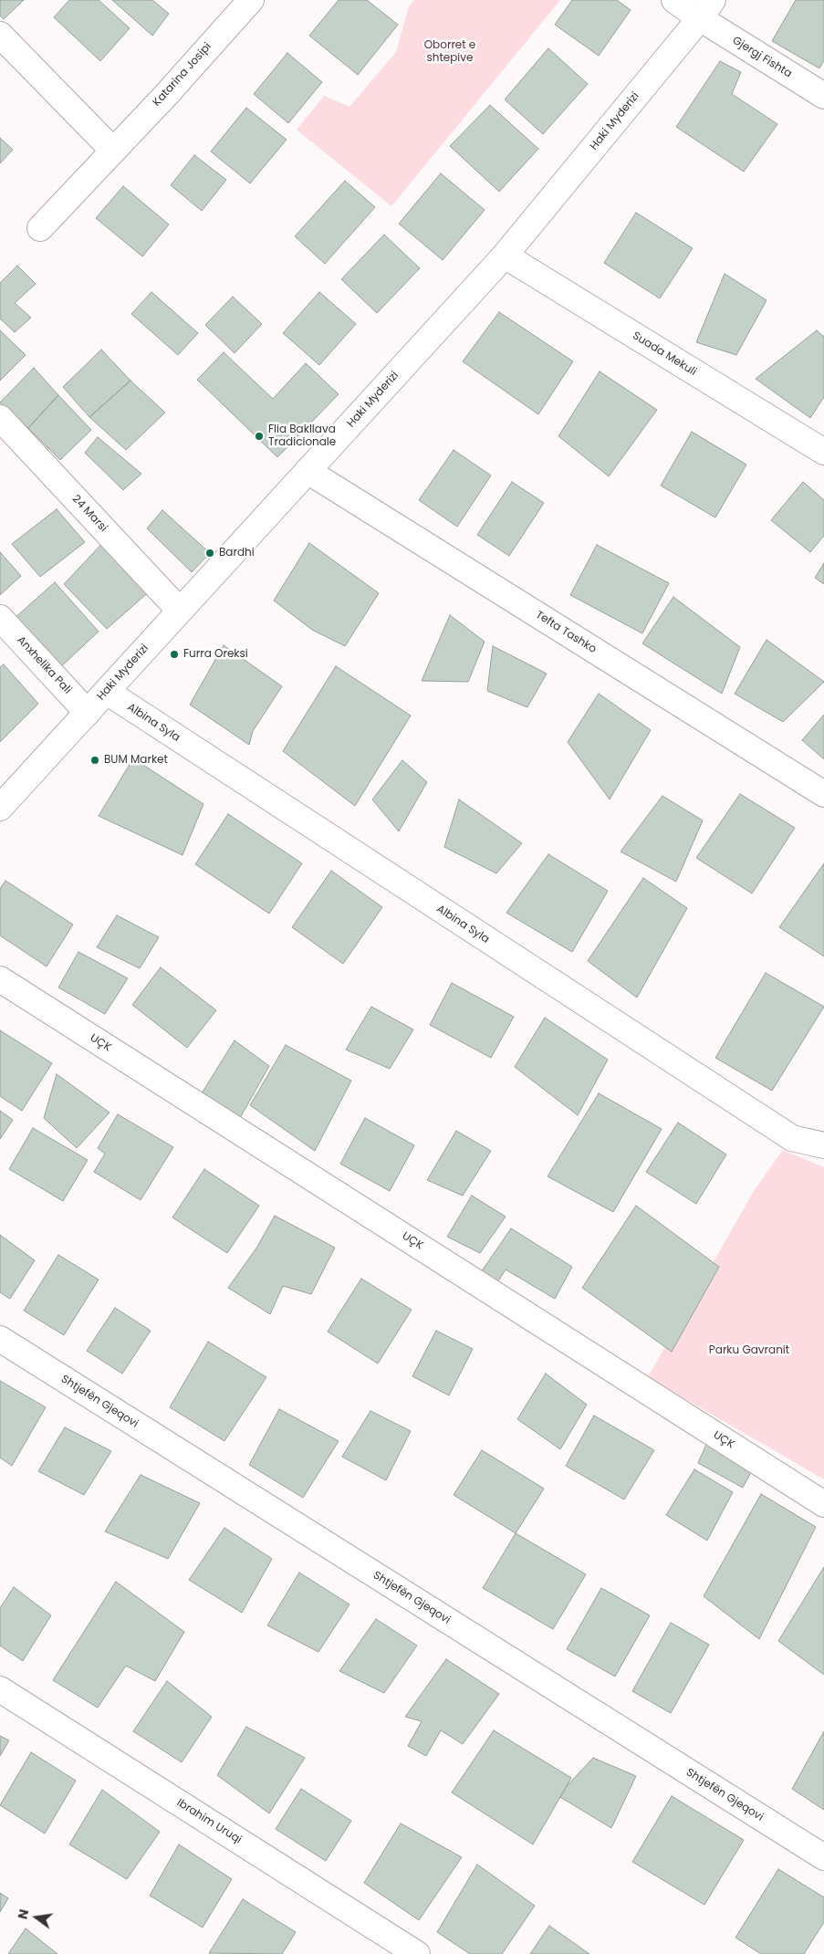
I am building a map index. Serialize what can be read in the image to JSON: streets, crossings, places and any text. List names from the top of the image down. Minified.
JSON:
{"streets":{"street":["Gjergj Fishta","Katarina Josipi","Haki Myderizi","Suada Mekuli","24 Marsi","Tefta Tashko","Anxhelika Pali","Albina Syla","UÇK","Shtjefën Gjeqovi","Ibrahim Uruqi"]},"crossings":[["Gjergj Fishta","Haki Myderizi"],["Haki Myderizi","Suada Mekuli"],["Haki Myderizi","24 Marsi"],["Haki Myderizi","Tefta Tashko"],["Haki Myderizi","Anxhelika Pali"],["Haki Myderizi","Albina Syla"]],"parks":["Oborret e shtepive","Parku Gavranit"],"places":["Flia Bakllava Tradicionale","Bardhi","Furra Oreksi","BUM Market"],"north":"left"}
